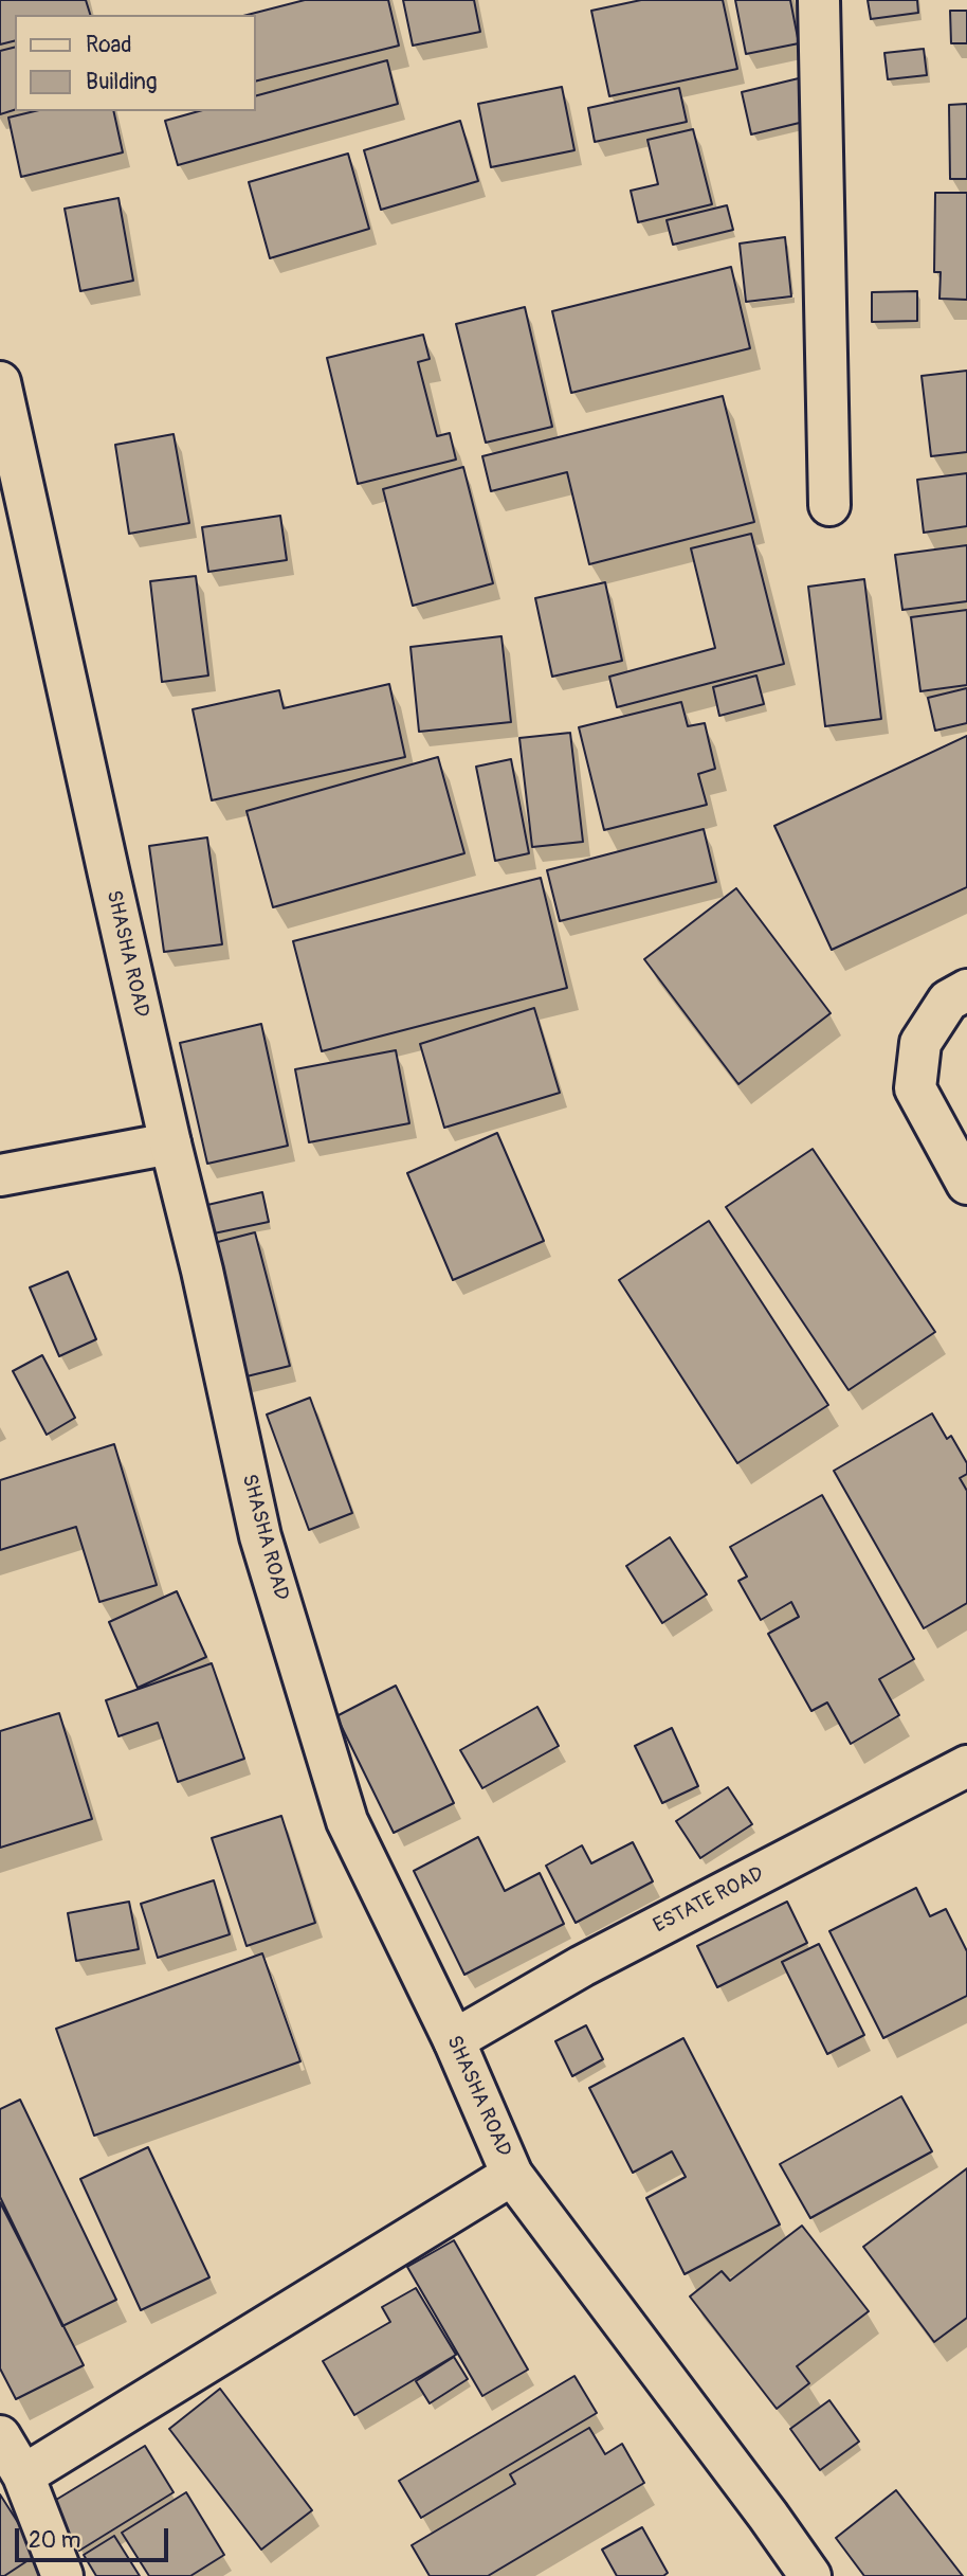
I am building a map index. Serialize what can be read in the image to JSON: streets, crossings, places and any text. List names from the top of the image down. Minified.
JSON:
{"streets":{"street":["SHASHA ROAD","ESTATE ROAD"]},"crossings":[["SHASHA ROAD","ESTATE ROAD"]],"legend":["Road","Building"],"scale_bar":"20 m"}
